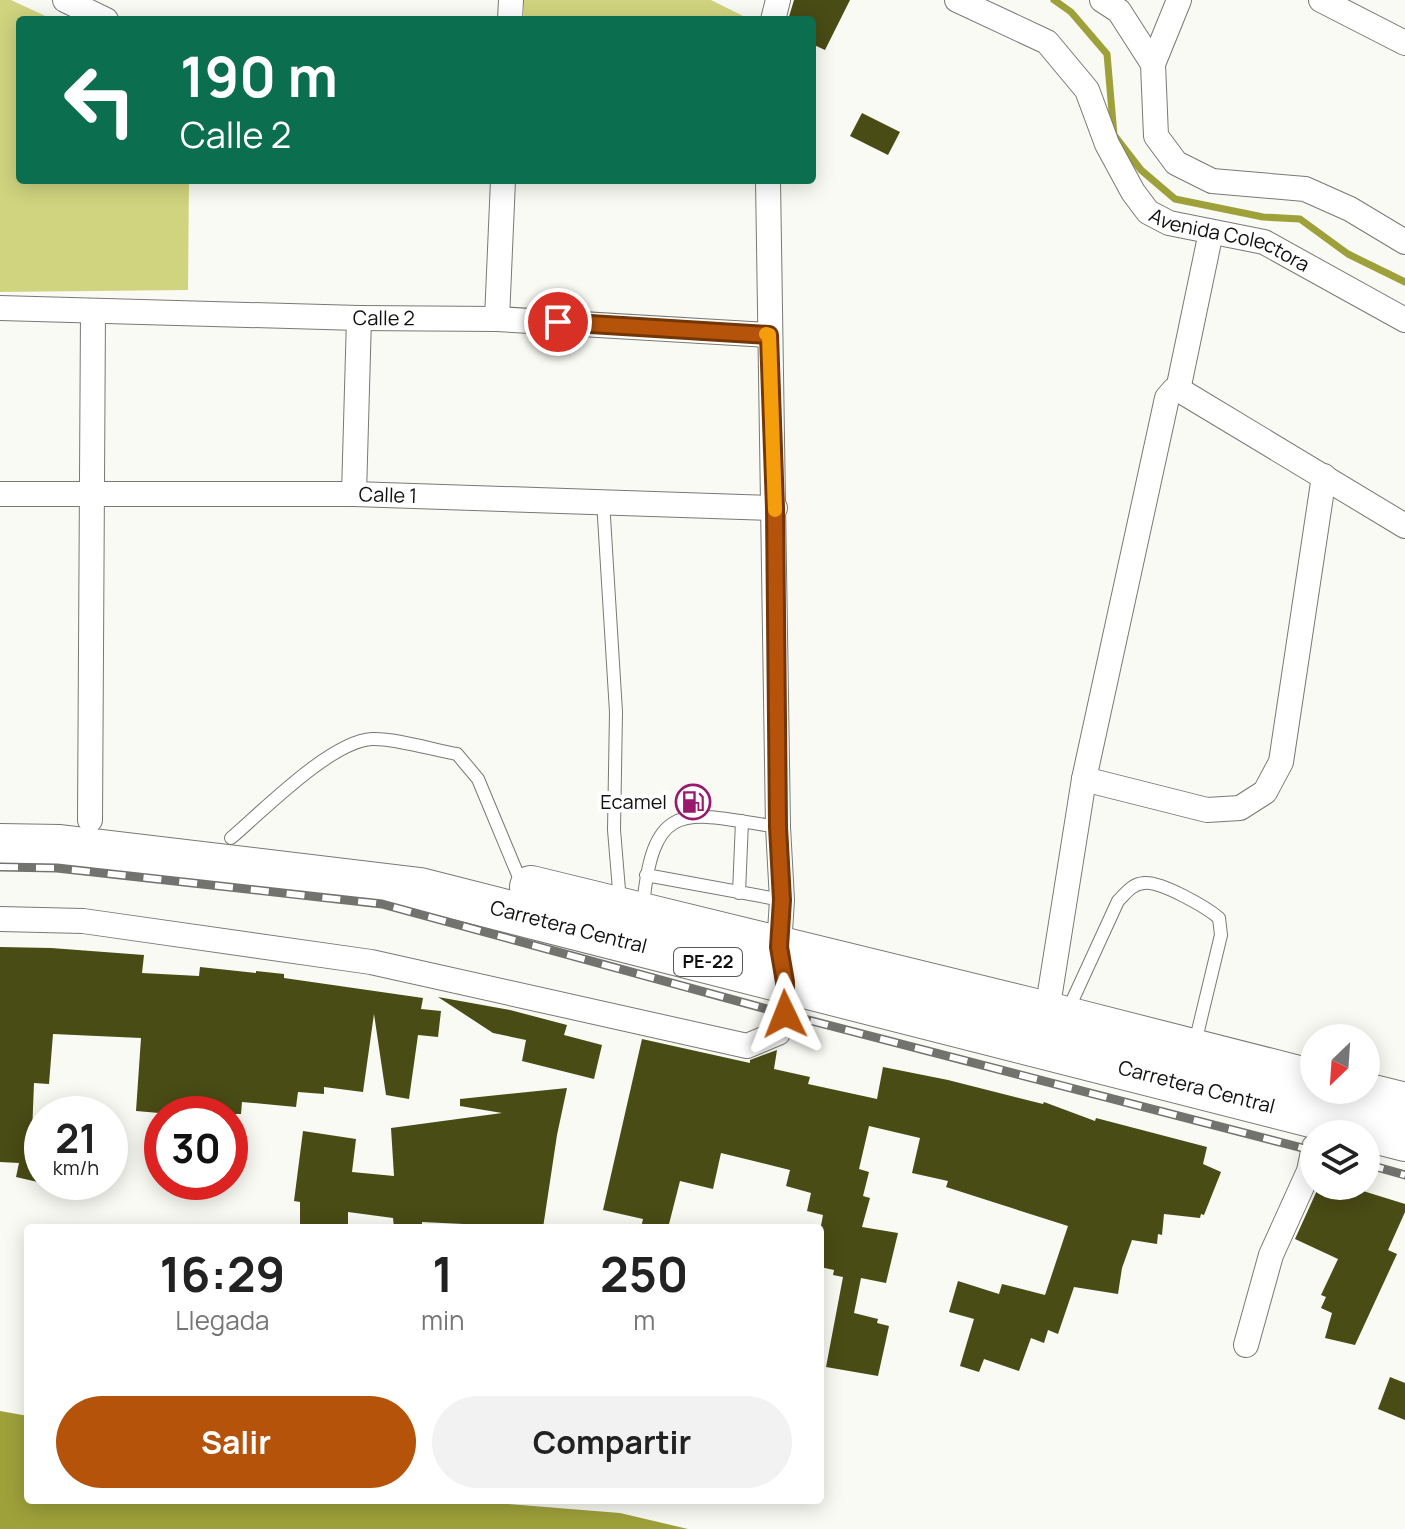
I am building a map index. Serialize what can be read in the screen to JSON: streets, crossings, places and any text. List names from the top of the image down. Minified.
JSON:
{"streets":{"highway":["Carretera Central","PE-22"],"street":["Avenida Colectora","Calle 2","Calle 1"]},"places":{"fuel station":["Ecamel"]},"north":"bottom left","page":{"turn":["190 m","Calle 2"],"speed":"21 km/h","limit":"30","eta":["16:29","Llegada","1","min","250","m"],"buttons":["Salir","Compartir"]}}
